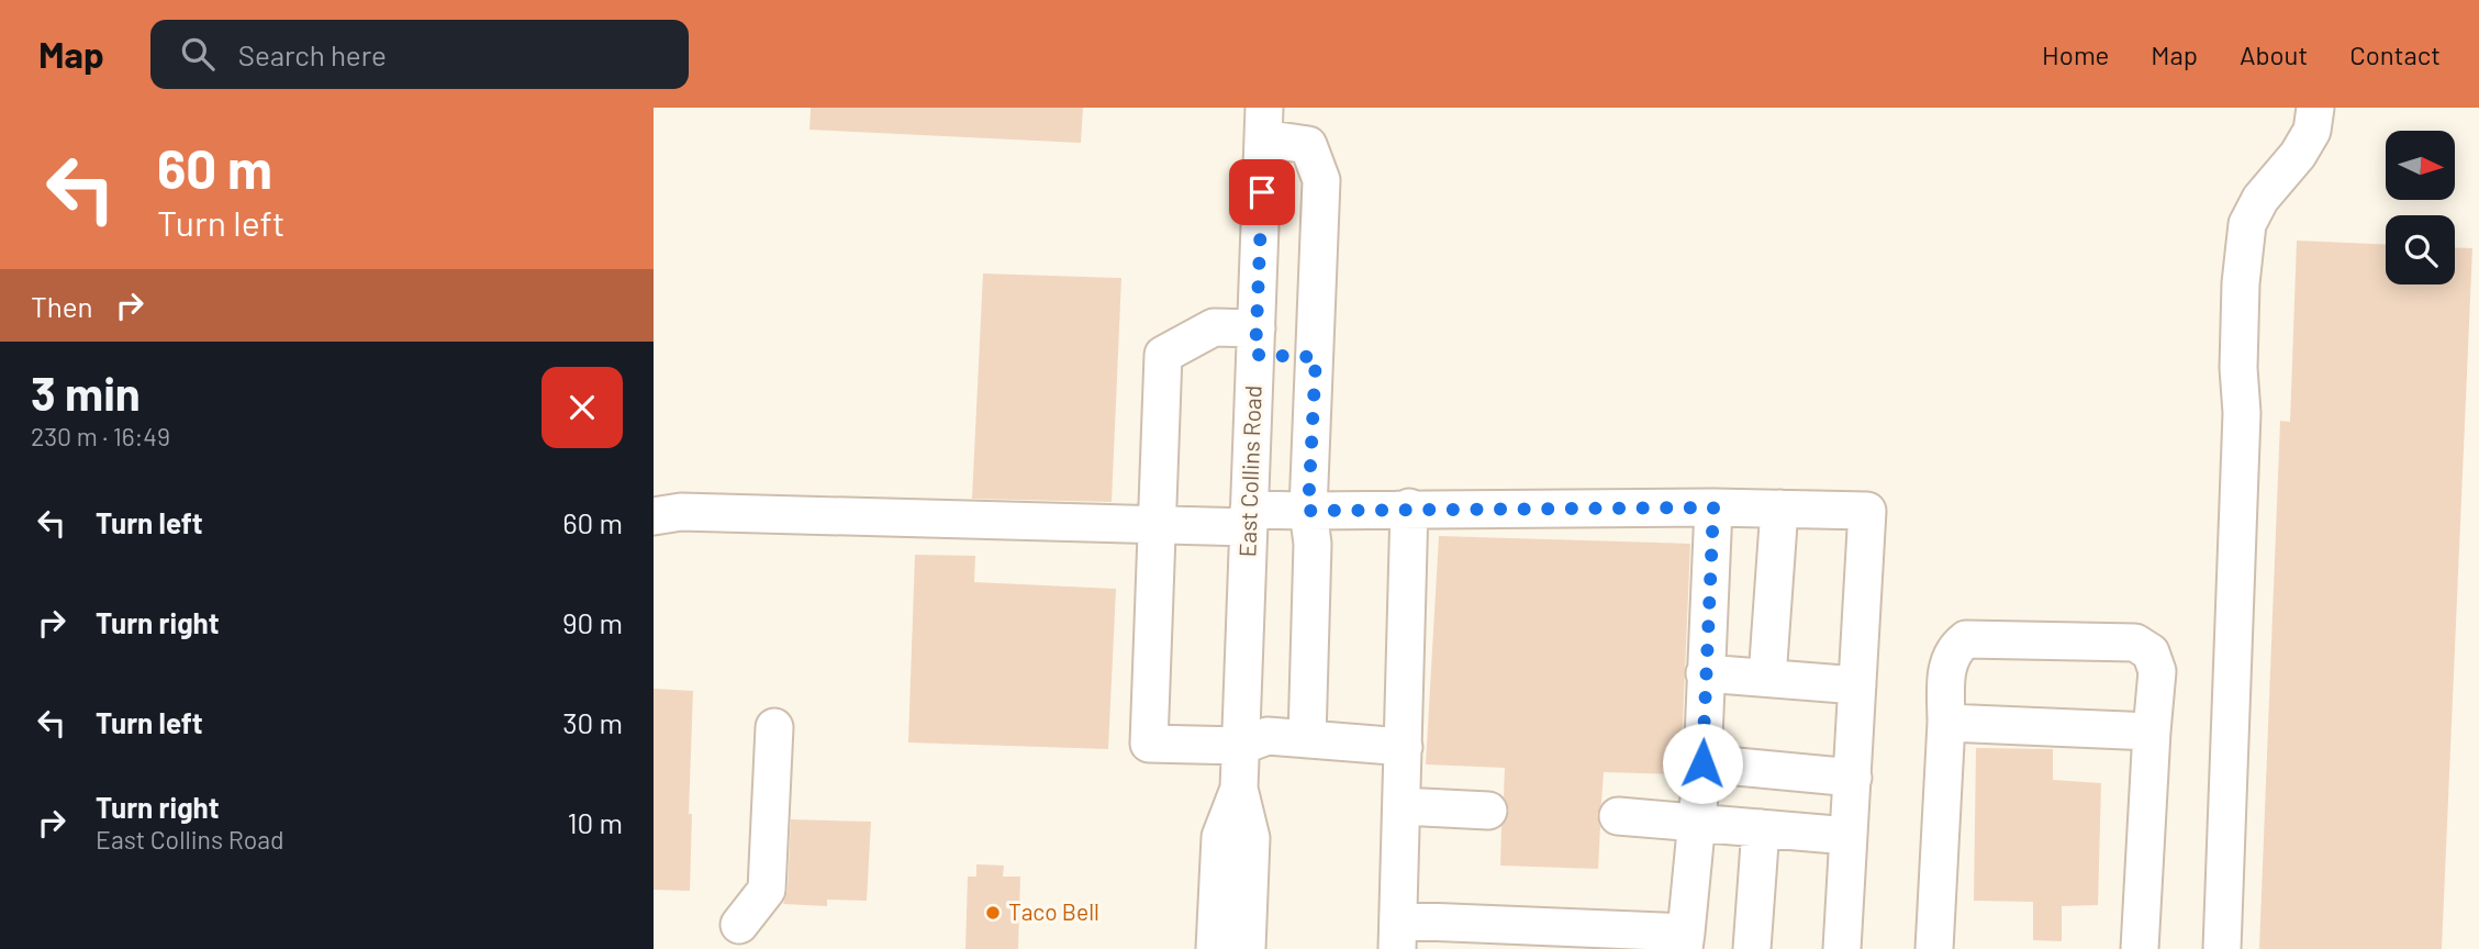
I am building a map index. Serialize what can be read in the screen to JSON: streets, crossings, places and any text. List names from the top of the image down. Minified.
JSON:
{"streets":{"street":["East Collins Road"]},"places":["Taco Bell"],"north":"right","page":{"header":"Map","search":"Search here","nav":["Home","Map","About","Contact"],"turn":["60 m","Turn left"],"then":"Then","heading":["3 min","230 m · 16:49"],"list":[{"name":"Turn left","value":"60 m"},{"name":"Turn right","value":"90 m"},{"name":"Turn left","value":"30 m"},{"name":"Turn right","note":"East Collins Road","value":"10 m"}]}}
